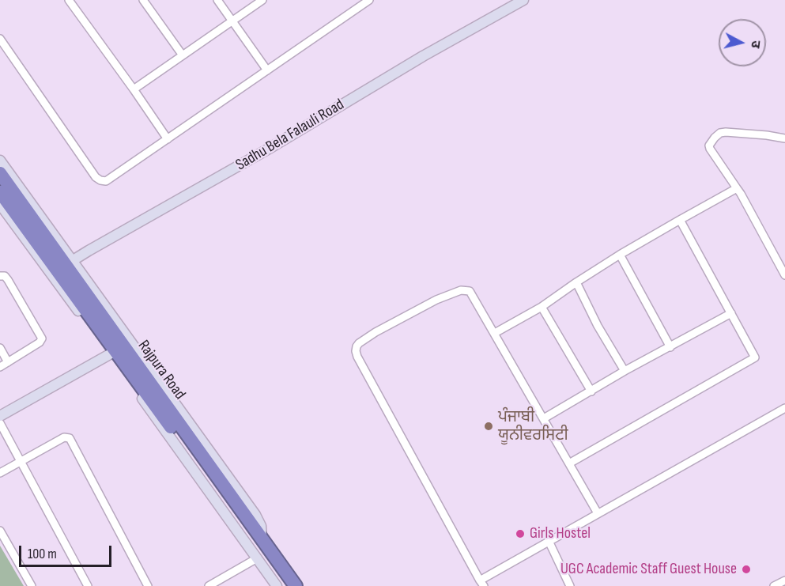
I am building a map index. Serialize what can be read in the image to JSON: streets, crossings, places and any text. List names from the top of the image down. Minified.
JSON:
{"streets":{"highway":["Rajpura Road"],"street":["Sadhu Bela Falauli Road"]},"crossings":[["Sadhu Bela Falauli Road","Rajpura Road"]],"places":["ਪੰਜਾਬੀ ਯੂਨੀਵਰਸਿਟੀ","Girls Hostel","UGC Academic Staff Guest House"],"scale_bar":"100 m","north":"right"}
